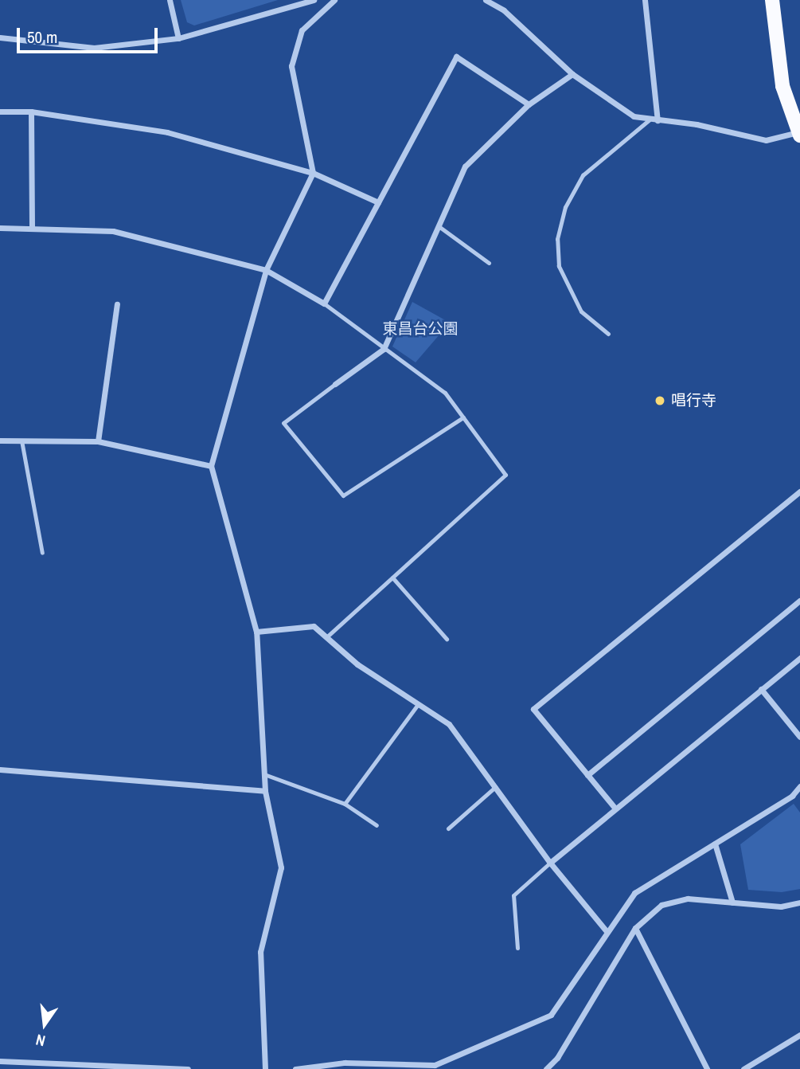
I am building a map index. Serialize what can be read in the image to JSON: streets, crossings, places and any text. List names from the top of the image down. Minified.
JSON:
{"parks":["東昌台公園"],"places":["唱行寺"],"scale_bar":"50 m","north":"bottom"}
